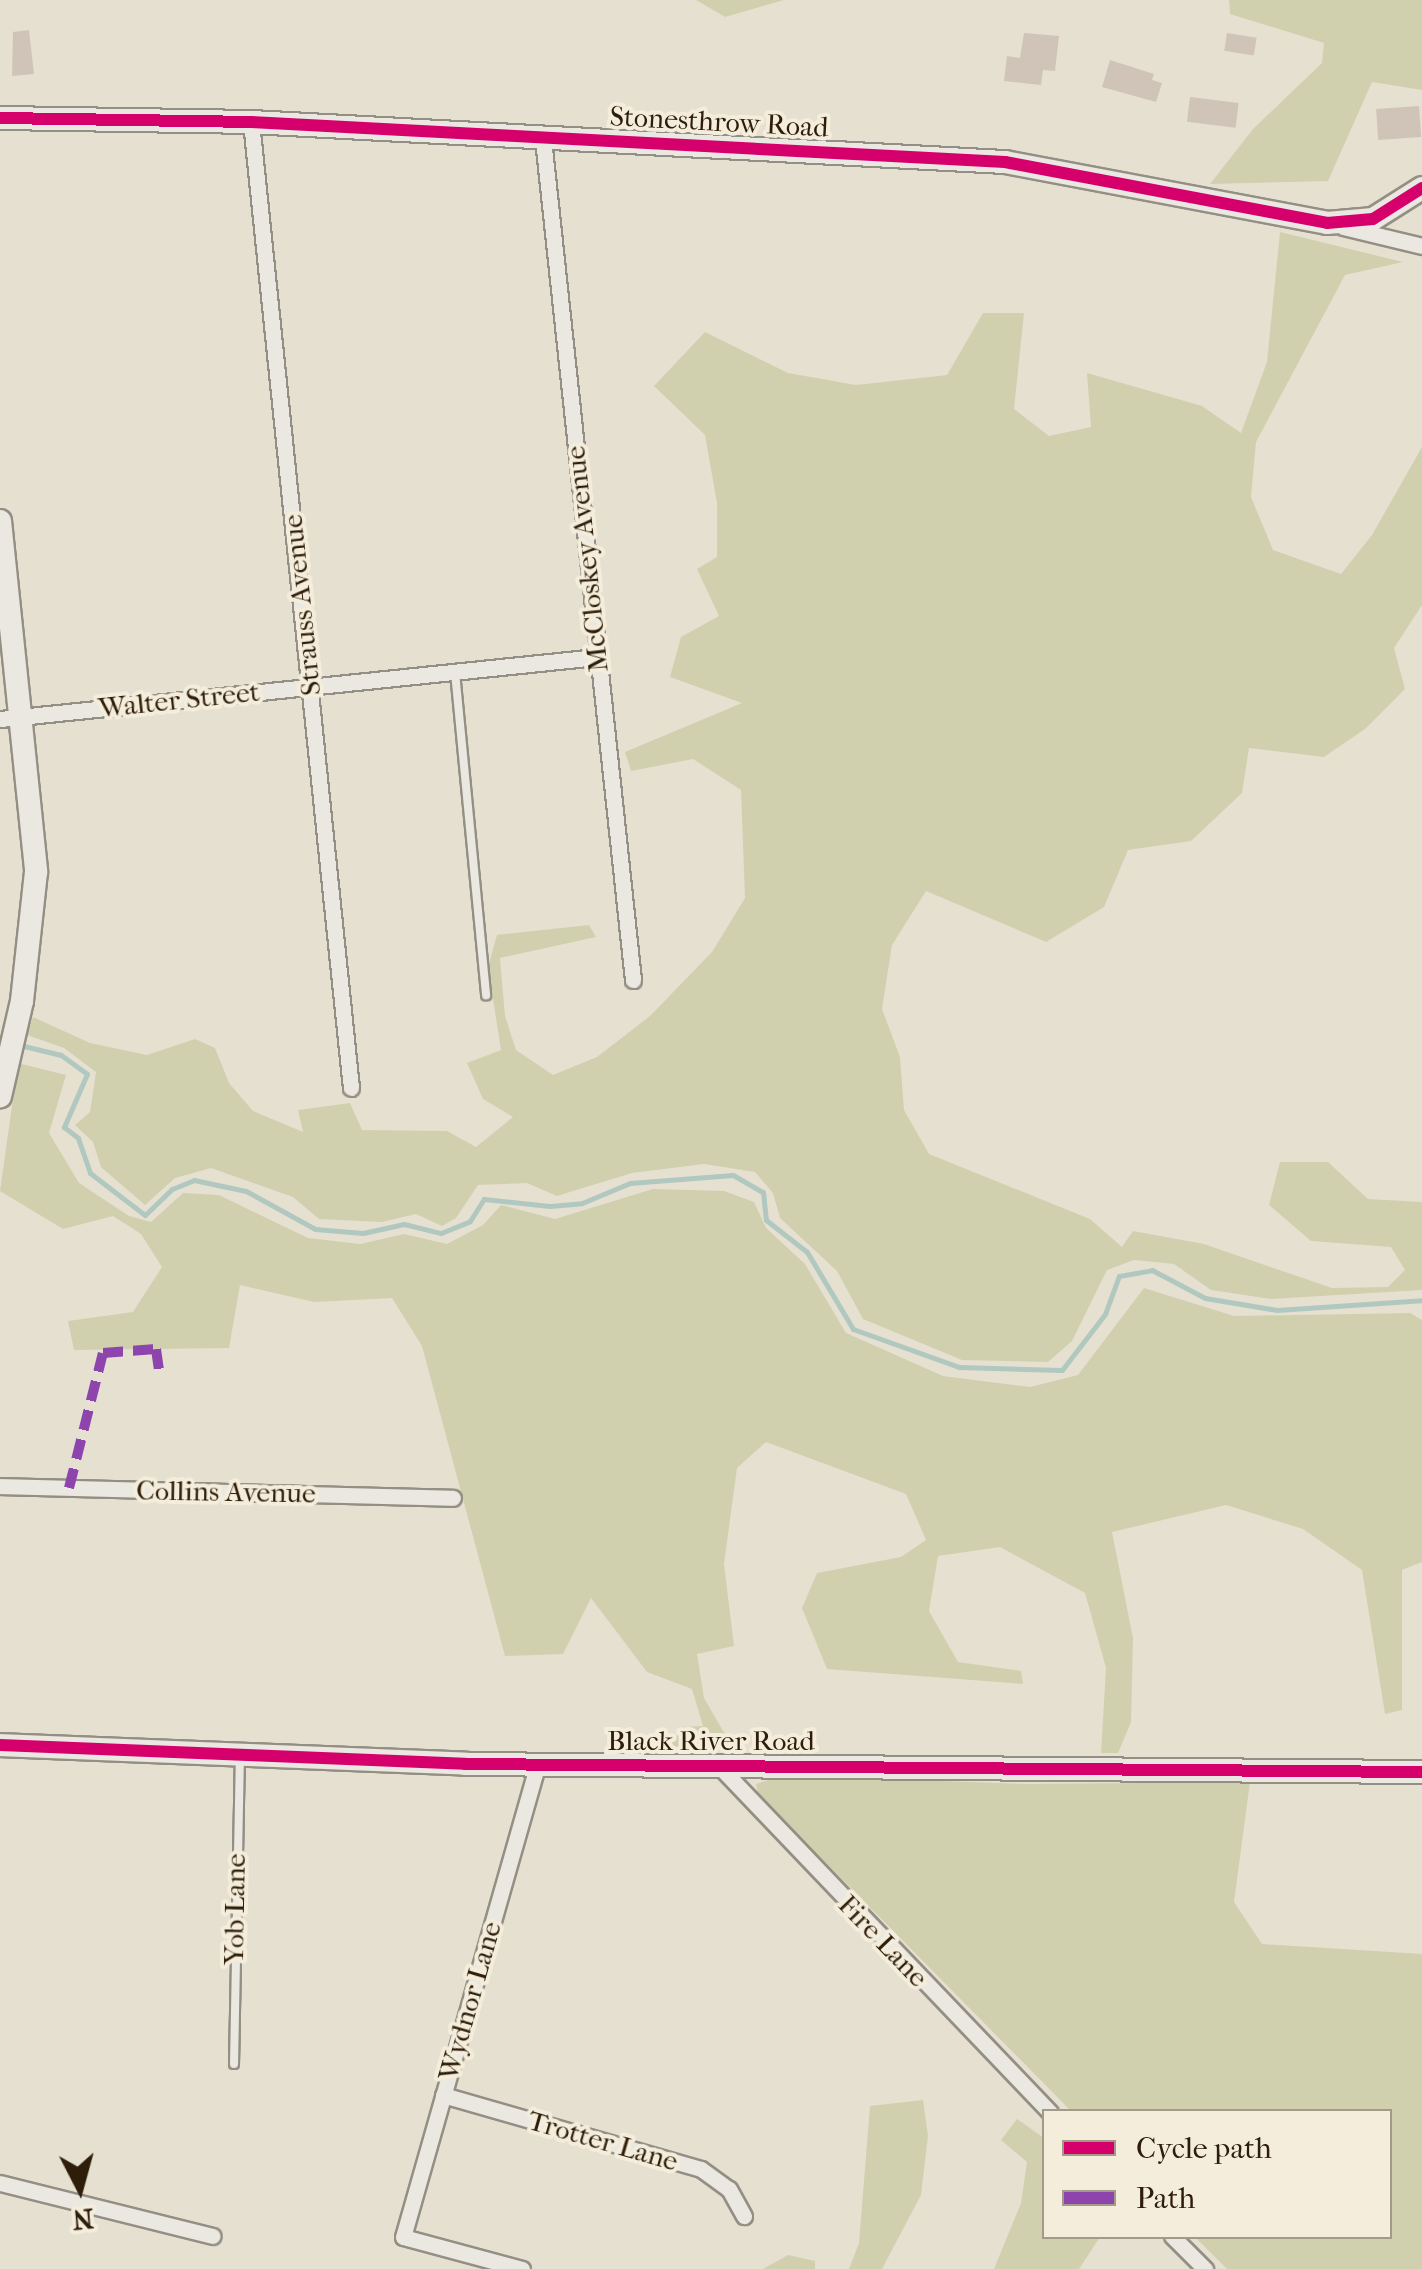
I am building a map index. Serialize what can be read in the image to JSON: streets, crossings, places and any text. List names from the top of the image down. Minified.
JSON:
{"streets":{"street":["Stonesthrow Road","McCloskey Avenue","Strauss Avenue","Walter Street","Collins Avenue","Black River Road","Fire Lane","Wydnor Lane","Trotter Lane"],"lane":["Yob Lane"]},"crossings":[["Stonesthrow Road","McCloskey Avenue"],["Stonesthrow Road","Strauss Avenue"],["McCloskey Avenue","Walter Street"],["Strauss Avenue","Walter Street"],["Black River Road","Yob Lane"],["Black River Road","Fire Lane"],["Black River Road","Wydnor Lane"],["Wydnor Lane","Trotter Lane"]],"legend":["Cycle path","Path"],"north":"bottom"}
